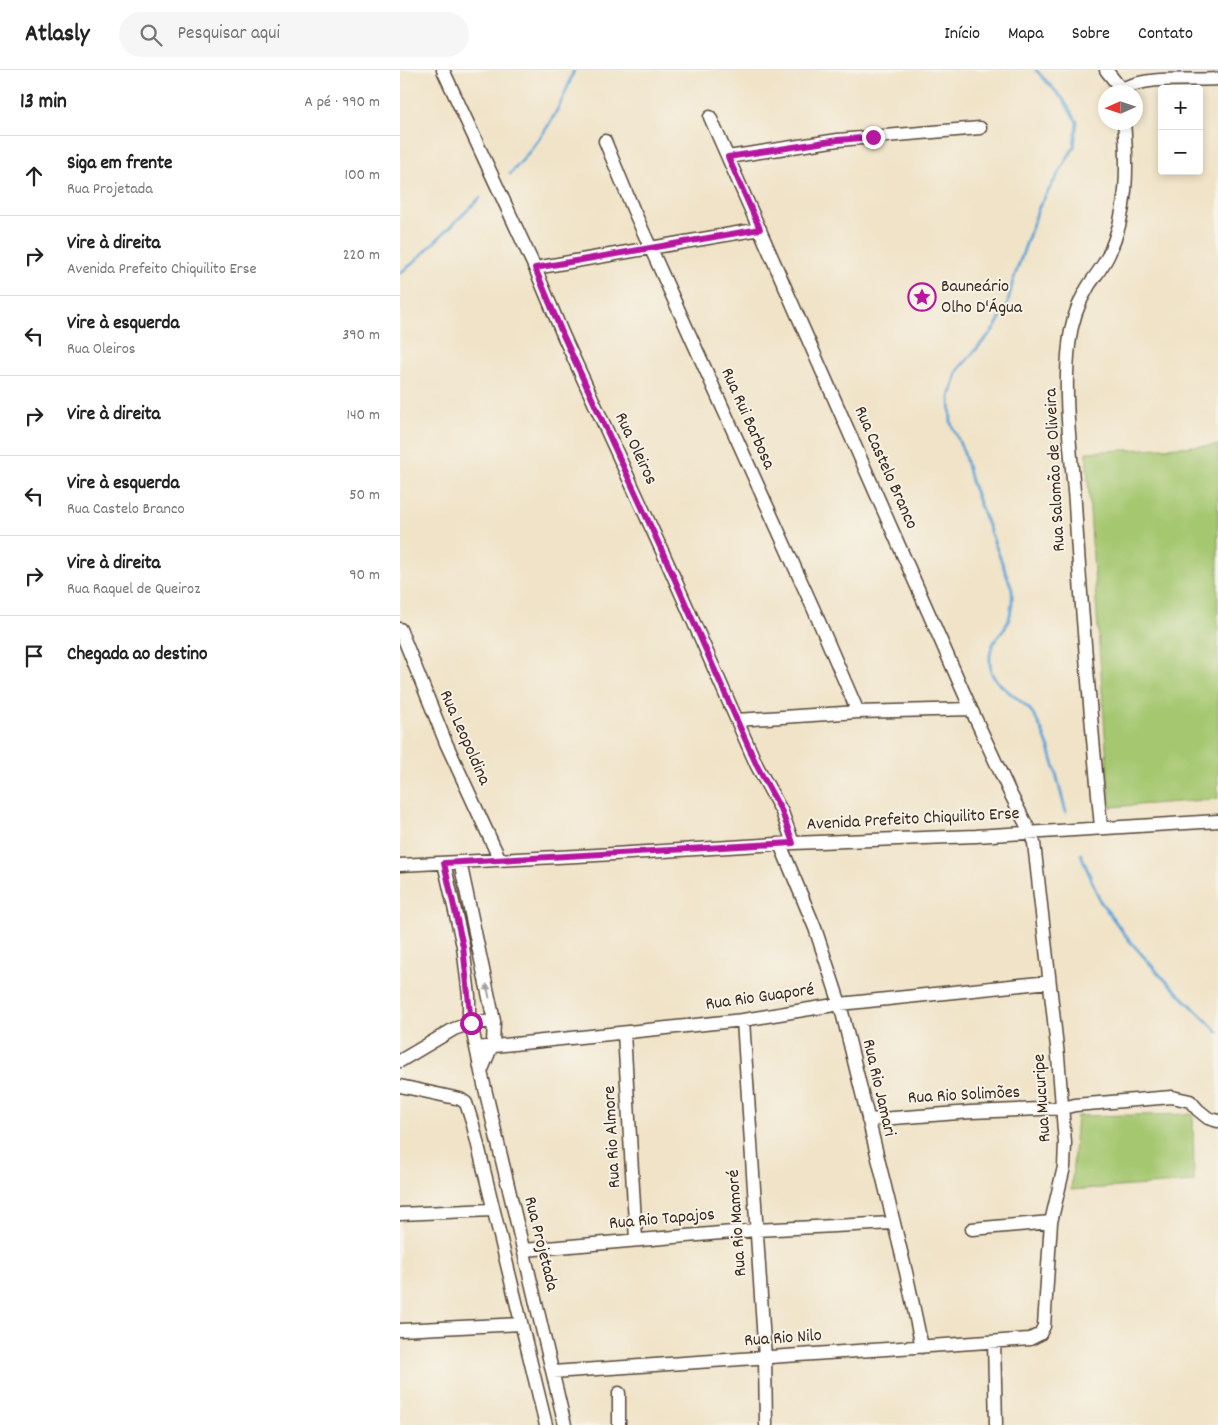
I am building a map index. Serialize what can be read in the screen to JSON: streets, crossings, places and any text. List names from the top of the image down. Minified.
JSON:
{"streets":{"street":["Rua Rui Barbosa","Rua Oleiros","Rua Castelo Branco","Rua Salomão de Oliveira","Rua Leopoldina","Avenida Prefeito Chiquilito Erse","Rua Rio Guaporé","Rua Rio Jamari","Rua Rio Solimões","Rua Mucuripe","Rua Rio Almore","Rua Rio Tapajos","Rua Rio Mamoré","Rua Projetada","Rua Rio Nilo"]},"crossings":[["Rua Oleiros","Avenida Prefeito Chiquilito Erse"],["Rua Oleiros","Rua Rio Jamari"],["Rua Castelo Branco","Avenida Prefeito Chiquilito Erse"],["Rua Castelo Branco","Rua Mucuripe"],["Rua Salomão de Oliveira","Avenida Prefeito Chiquilito Erse"],["Rua Leopoldina","Avenida Prefeito Chiquilito Erse"],["Avenida Prefeito Chiquilito Erse","Rua Rio Jamari"],["Avenida Prefeito Chiquilito Erse","Rua Mucuripe"],["Avenida Prefeito Chiquilito Erse","Rua Projetada"],["Rua Rio Guaporé","Rua Rio Jamari"],["Rua Rio Guaporé","Rua Mucuripe"],["Rua Rio Guaporé","Rua Rio Almore"],["Rua Rio Guaporé","Rua Rio Mamoré"],["Rua Rio Guaporé","Rua Projetada"],["Rua Rio Jamari","Rua Rio Solimões"],["Rua Rio Jamari","Rua Rio Tapajos"],["Rua Rio Jamari","Rua Rio Nilo"],["Rua Rio Solimões","Rua Mucuripe"],["Rua Mucuripe","Rua Rio Nilo"],["Rua Rio Almore","Rua Rio Tapajos"],["Rua Rio Tapajos","Rua Rio Mamoré"],["Rua Rio Tapajos","Rua Projetada"],["Rua Rio Mamoré","Rua Rio Nilo"],["Rua Projetada","Rua Rio Nilo"]],"places":{"place":["Bauneário Olho D'Água"]},"north":"left","page":{"header":"Atlasly","search":"Pesquisar aqui","nav":["Início","Mapa","Sobre","Contato"],"heading":["13 min","A pé · 990 m"],"map_buttons":["+","−"],"list":[["Siga em frente","Rua Projetada","100 m"],["Vire à direita","Avenida Prefeito Chiquilito Erse","220 m"],["Vire à esquerda","Rua Oleiros","390 m"],["Vire à direita","140 m"],["Vire à esquerda","Rua Castelo Branco","50 m"],["Vire à direita","Rua Raquel de Queiroz","90 m"],"Chegada ao destino"]}}
